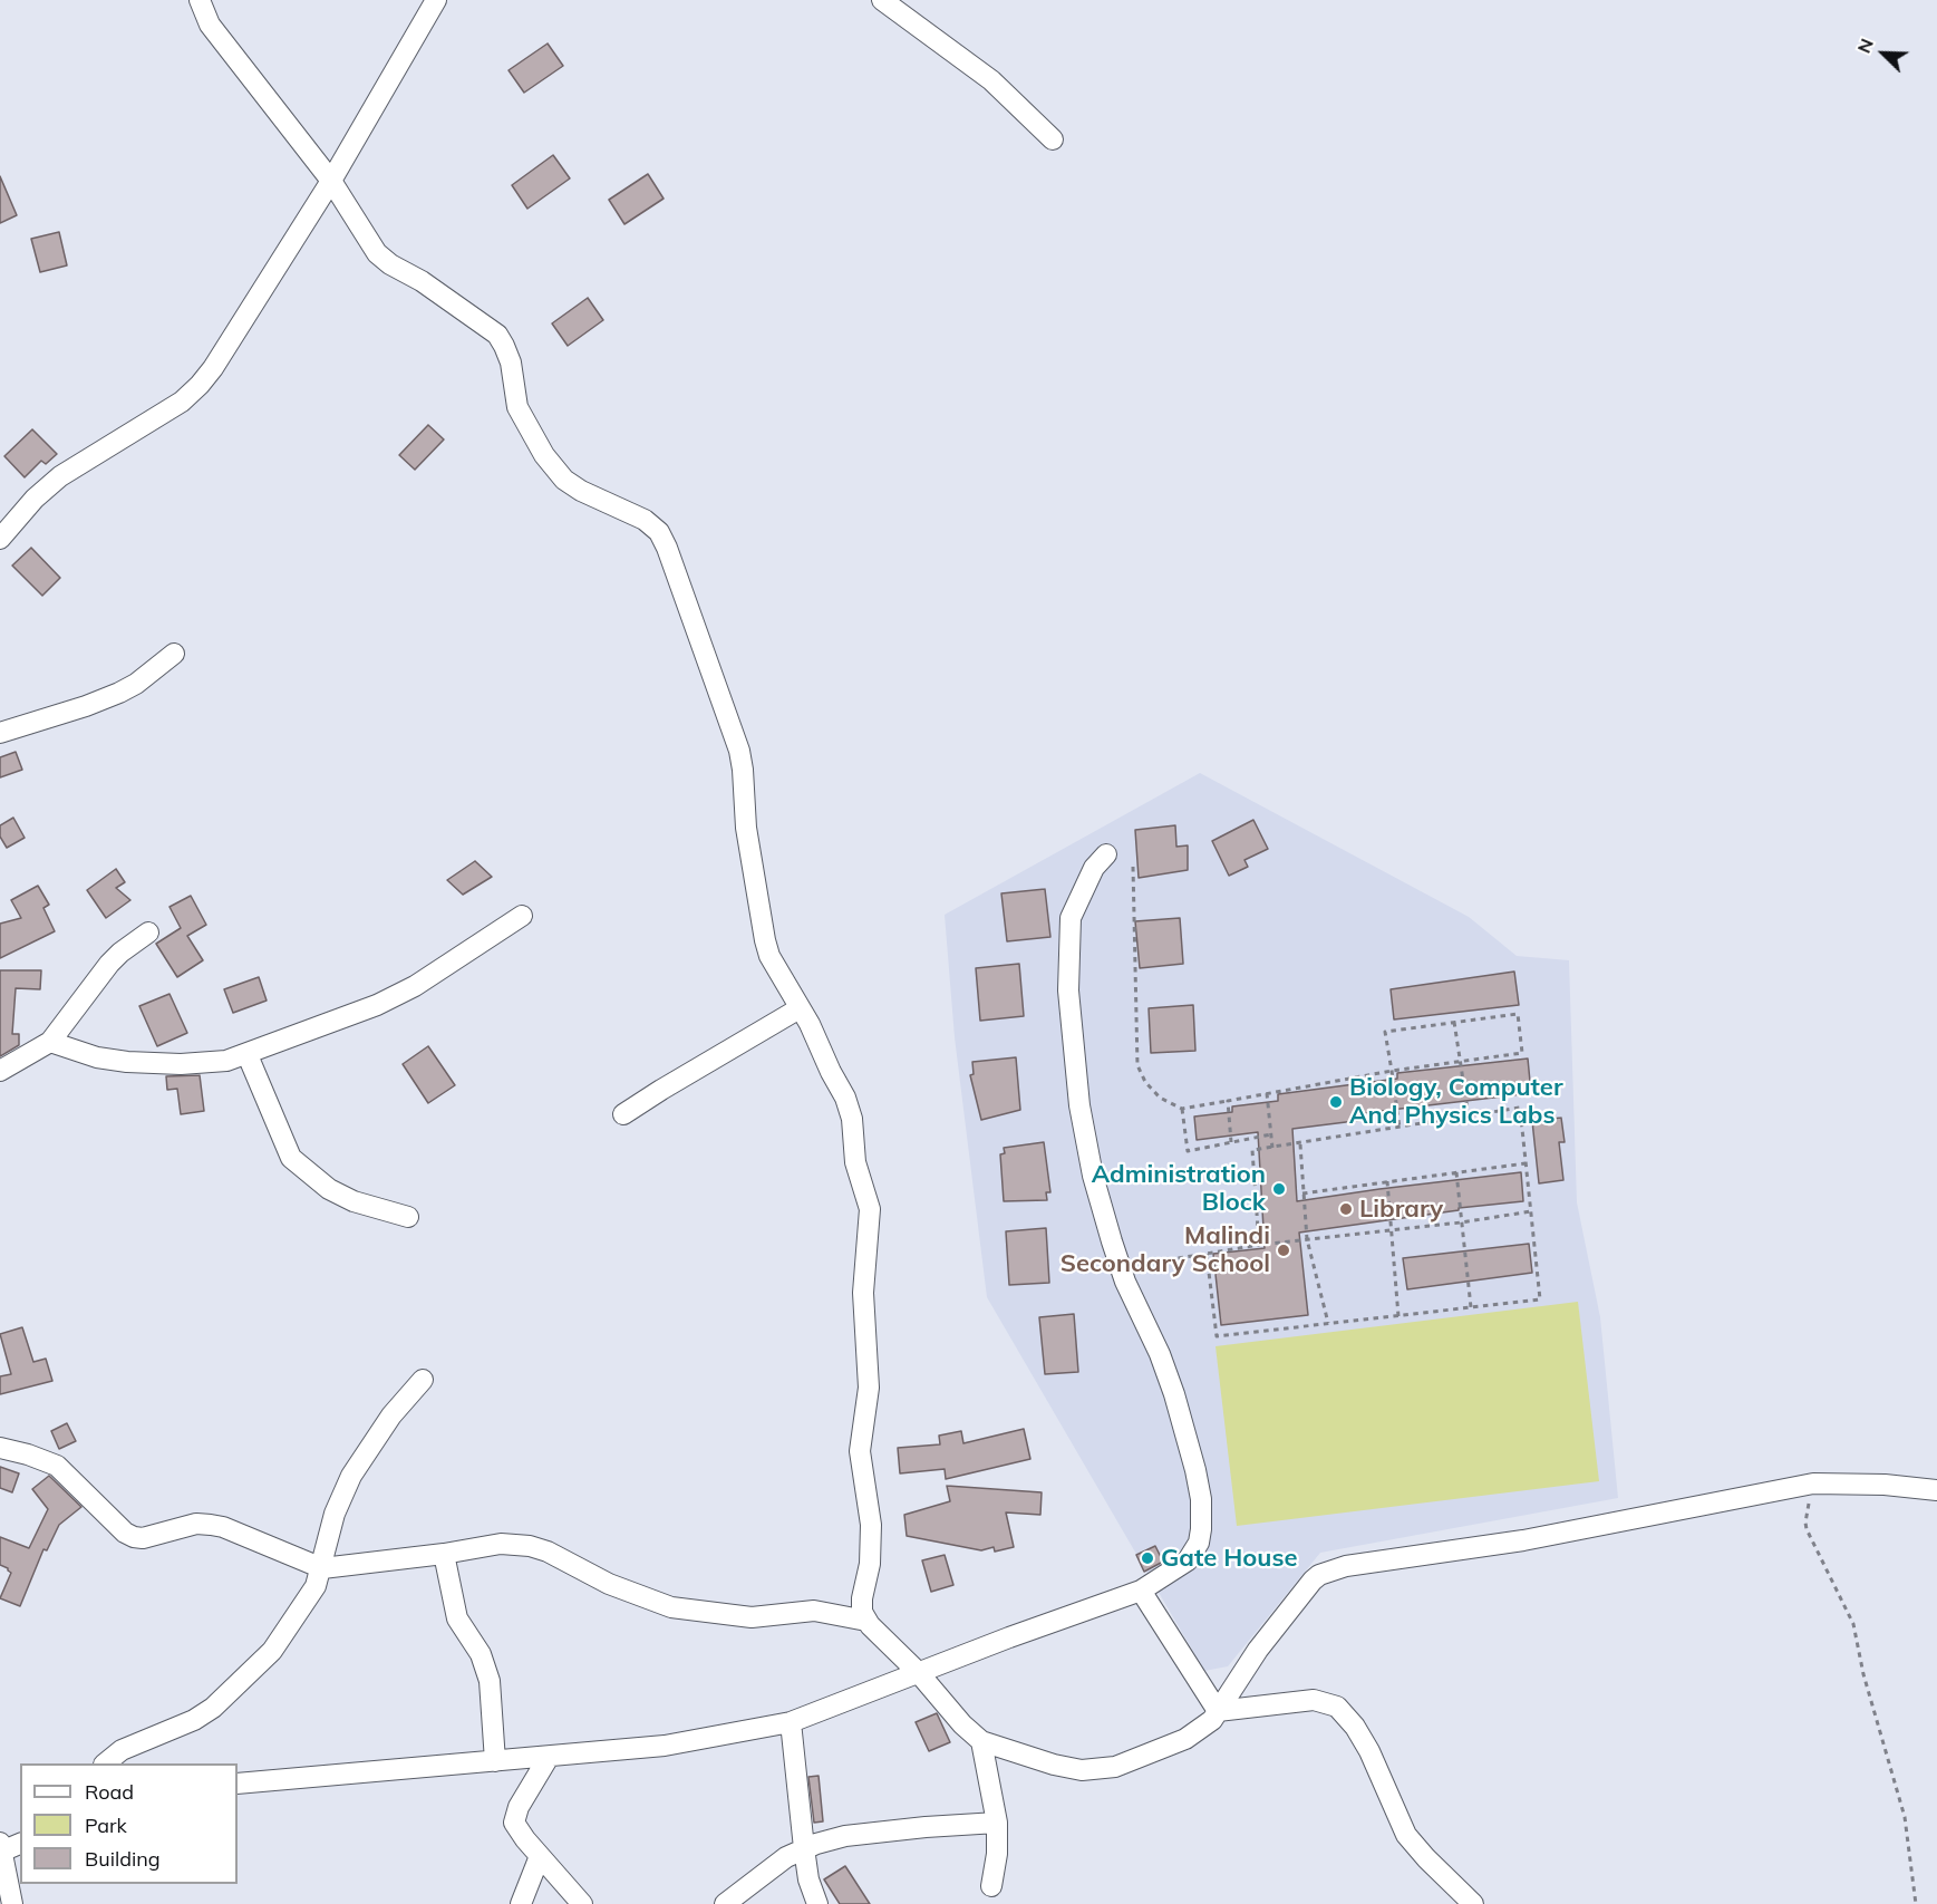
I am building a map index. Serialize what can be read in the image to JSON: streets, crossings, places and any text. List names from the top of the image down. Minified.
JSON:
{"places":["Biology, Computer And Physics Labs","Administration Block","Library","Malindi Secondary School","Gate House"],"legend":["Road","Park","Building"],"north":"top left"}
